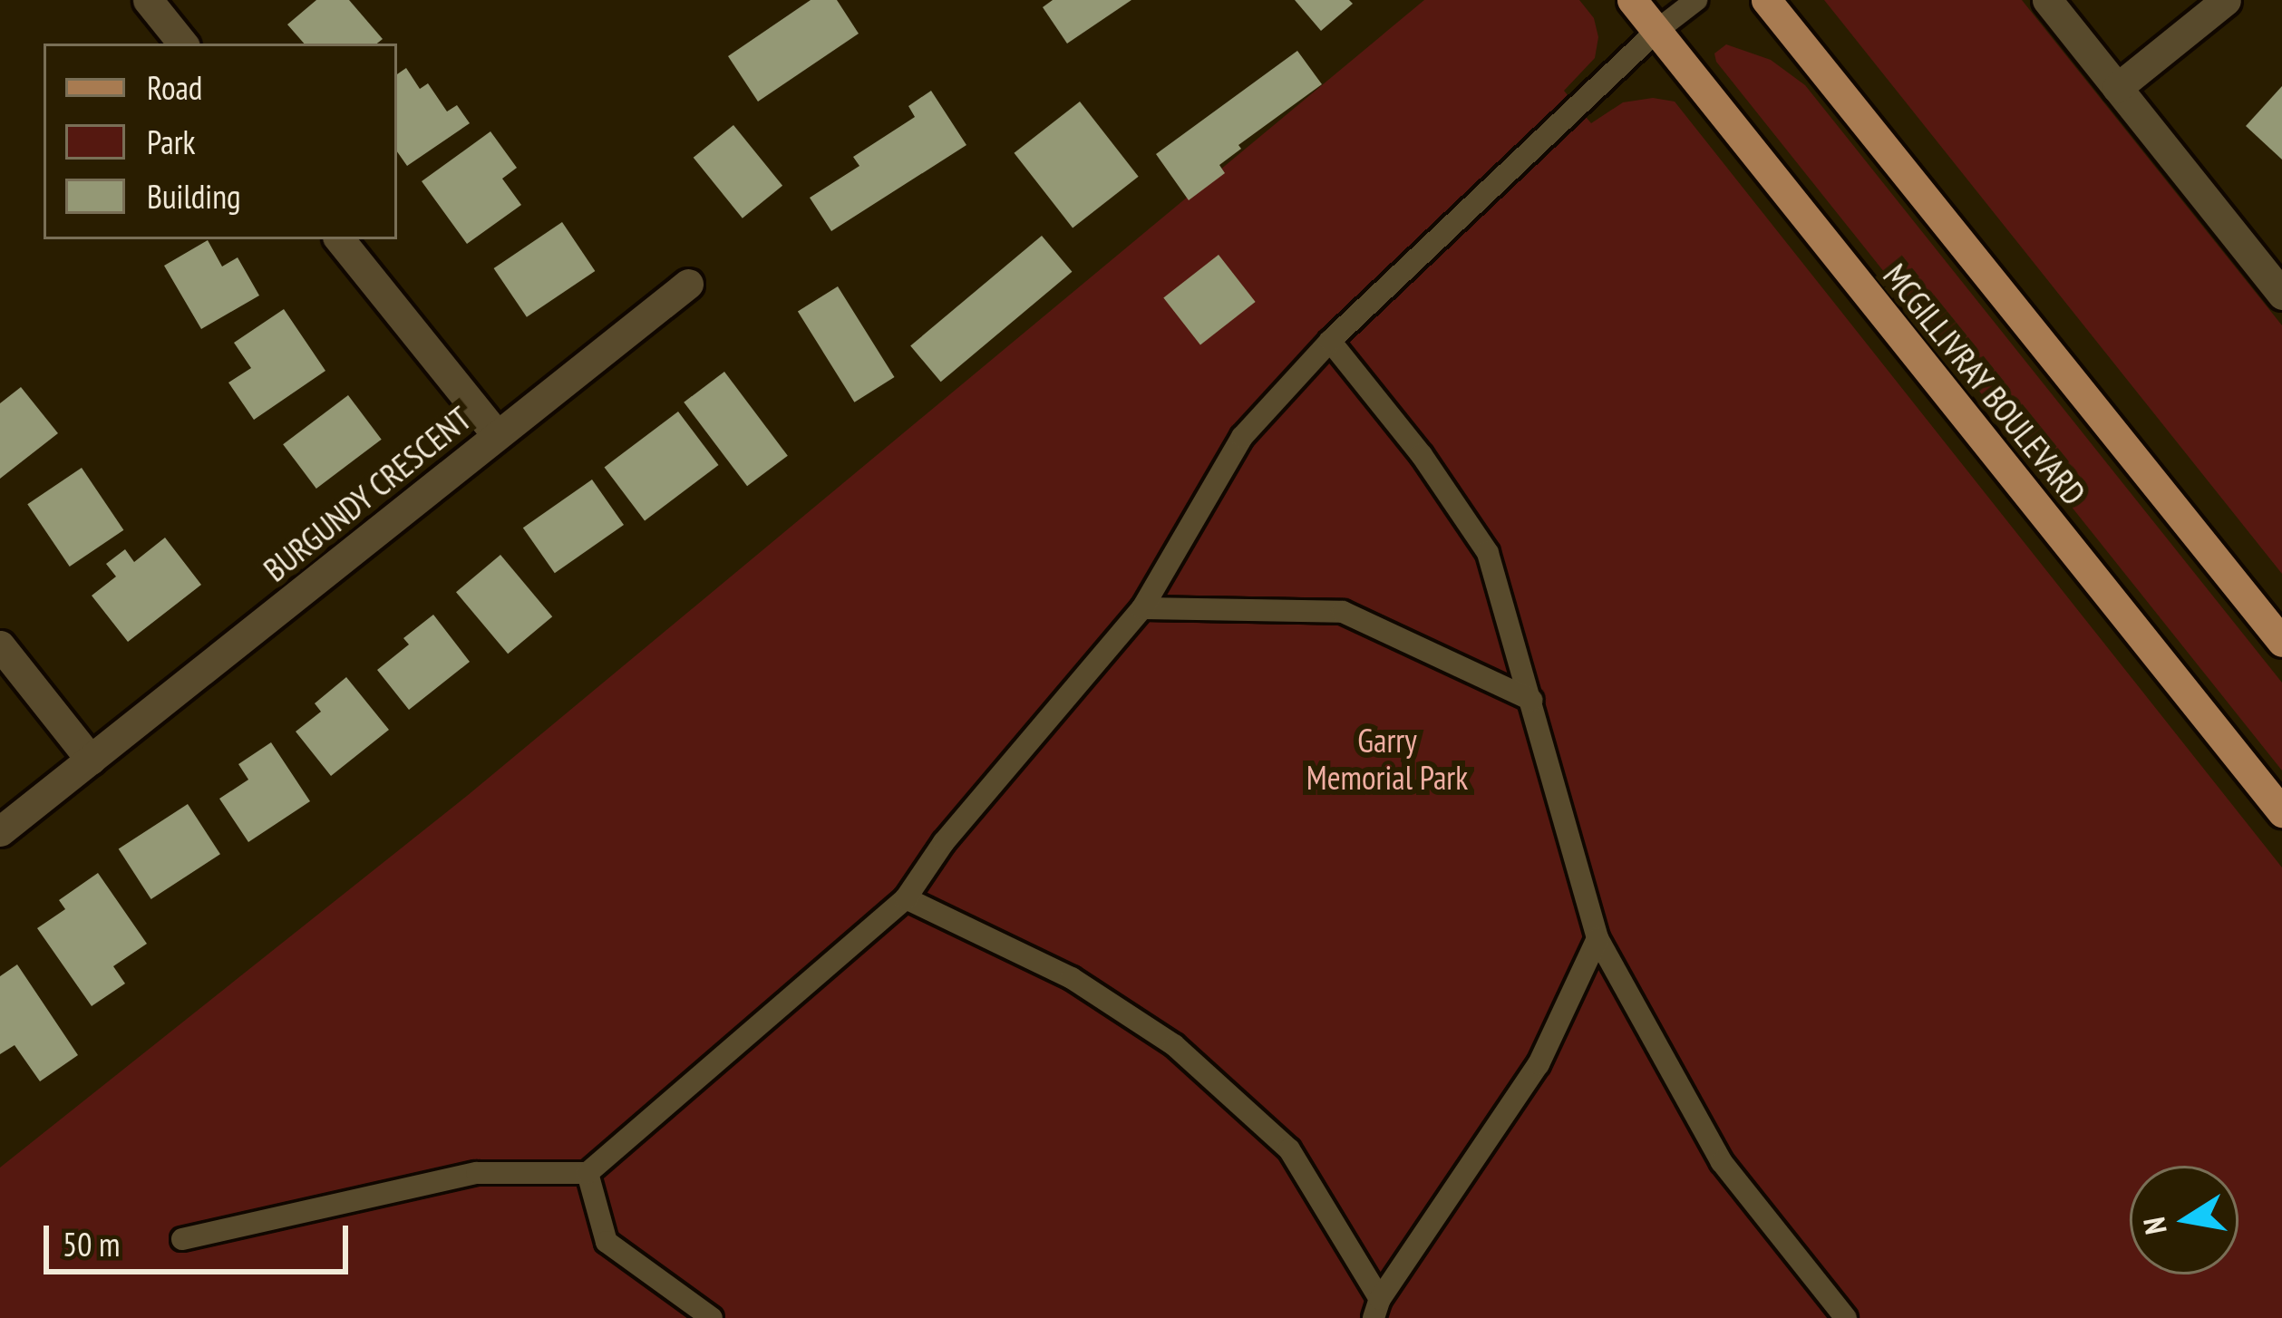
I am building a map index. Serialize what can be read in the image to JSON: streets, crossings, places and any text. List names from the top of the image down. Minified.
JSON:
{"streets":{"main road":["MCGILLIVRAY BOULEVARD"],"street":["BURGUNDY CRESCENT"]},"parks":["Garry Memorial Park"],"legend":["Road","Park","Building"],"scale_bar":"50 m","north":"left"}
